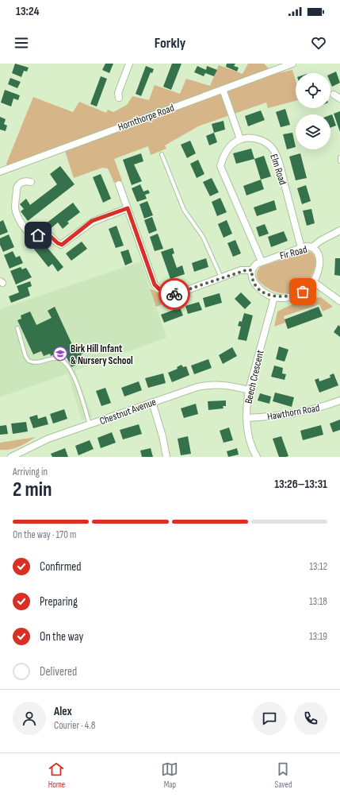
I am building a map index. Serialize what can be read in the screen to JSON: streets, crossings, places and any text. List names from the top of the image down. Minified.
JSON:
{"streets":{"street":["Hornthorpe Road","Elm Road","Fir Road","Beech Crescent","Chestnut Avenue","Hawthorn Road"]},"crossings":[["Elm Road","Fir Road"],["Elm Road","Beech Crescent"],["Fir Road","Beech Crescent"],["Beech Crescent","Chestnut Avenue"],["Beech Crescent","Hawthorn Road"]],"places":{"school or university":["Birk Hill Infant & Nursery School"]},"page":{"status":"13:24","header":"Forkly","heading":["2 min","Arriving in","13:26–13:31"],"panel":["Alex","Courier · 4.8"],"bar":"On the way · 170 m","list":[["Confirmed","13:12"],["Preparing","13:18"],["On the way","13:19"],"Delivered"],"tabs":["Home","Map","Saved"]}}
